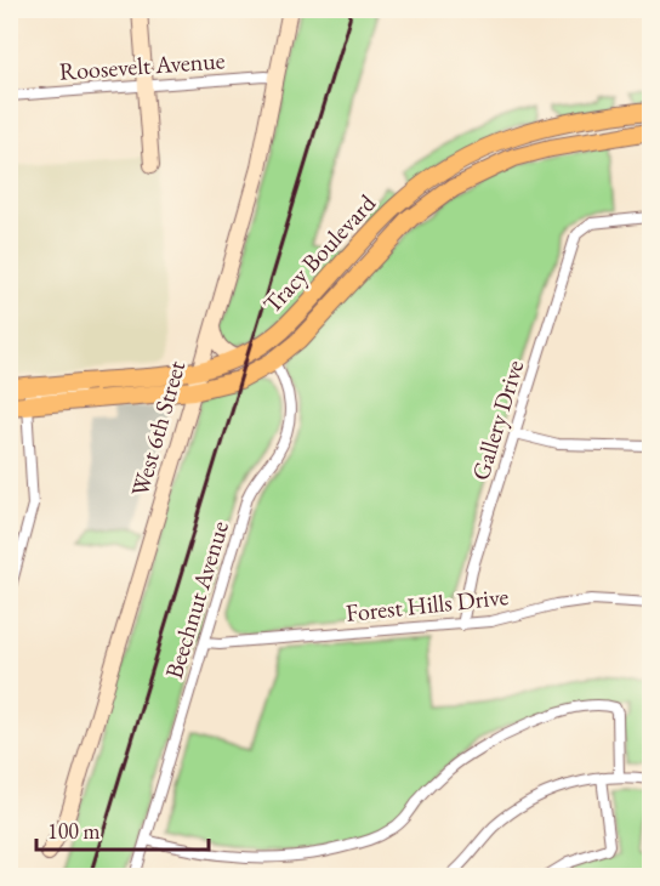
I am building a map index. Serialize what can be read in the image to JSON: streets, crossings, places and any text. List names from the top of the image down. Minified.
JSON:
{"streets":{"main road":["Tracy Boulevard"],"street":["Roosevelt Avenue","Gallery Drive","West 6th Street","Beechnut Avenue","Forest Hills Drive"]},"crossings":[["Roosevelt Avenue","West 6th Street"],["Tracy Boulevard","West 6th Street"],["Tracy Boulevard","Beechnut Avenue"],["Gallery Drive","Forest Hills Drive"],["Beechnut Avenue","Forest Hills Drive"]],"scale_bar":"100 m"}
